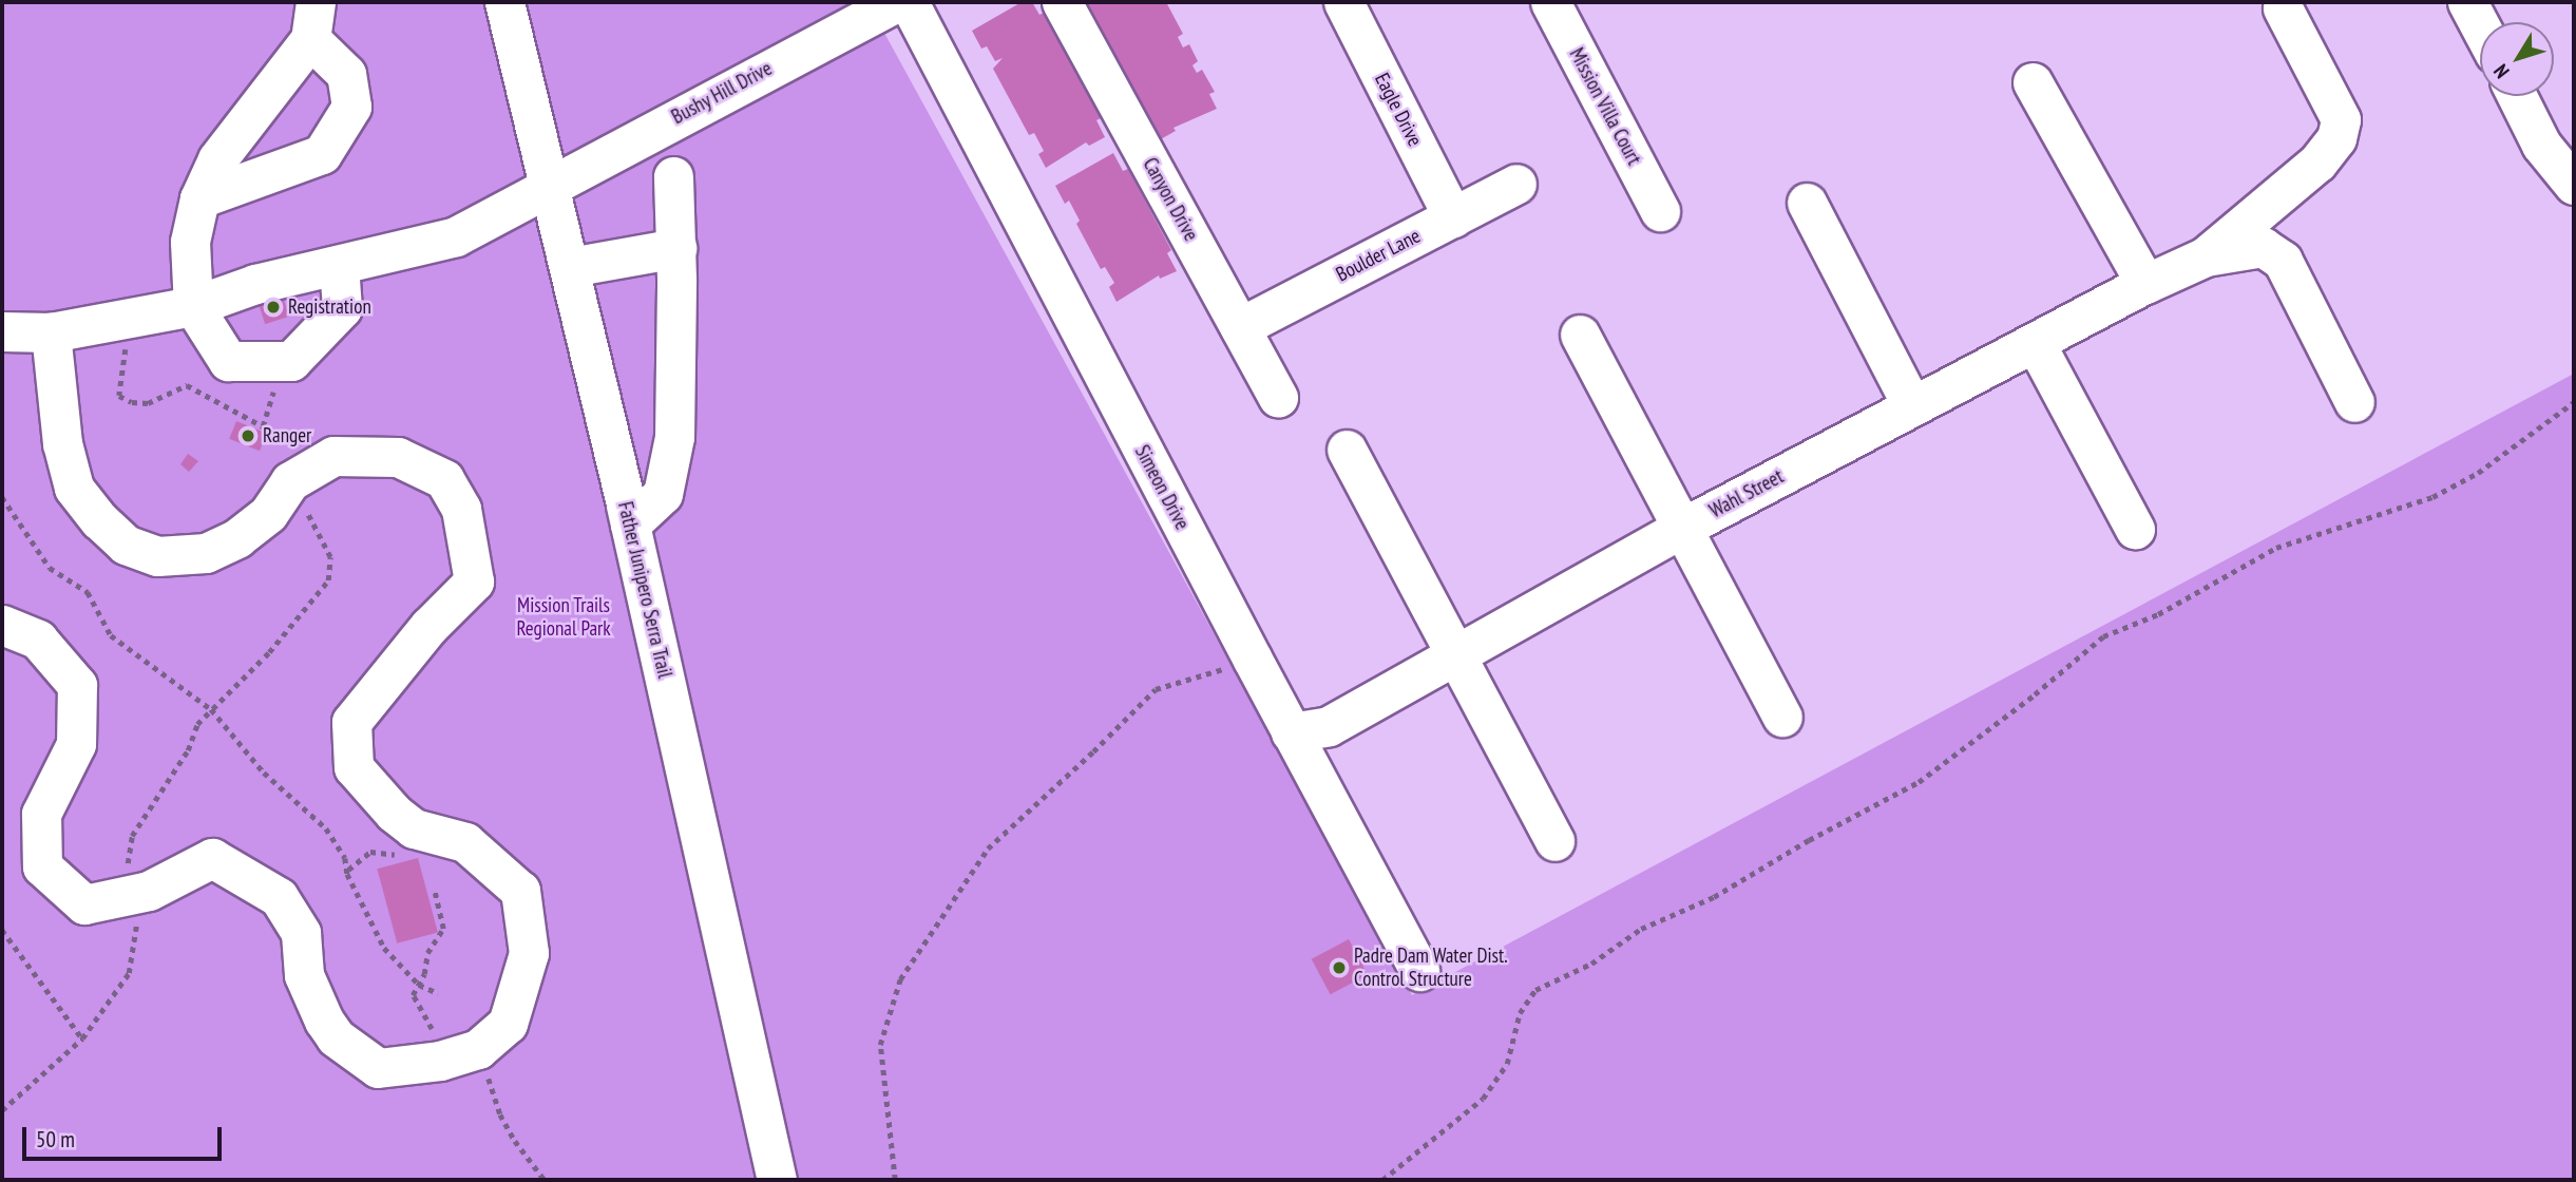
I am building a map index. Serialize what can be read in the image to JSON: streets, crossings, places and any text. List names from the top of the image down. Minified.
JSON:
{"streets":{"street":["Bushy Hill Drive","Mission Villa Court","Eagle Drive","Canyon Drive","Boulder Lane","Simeon Drive","Wahl Street","Father Junipero Serra Trail"]},"crossings":[["Bushy Hill Drive","Father Junipero Serra Trail"],["Eagle Drive","Boulder Lane"],["Canyon Drive","Boulder Lane"],["Simeon Drive","Wahl Street"]],"parks":["Mission Trails Regional Park"],"places":["Registration","Ranger","Padre Dam Water Dist. Control Structure"],"scale_bar":"50 m","north":"bottom left"}
